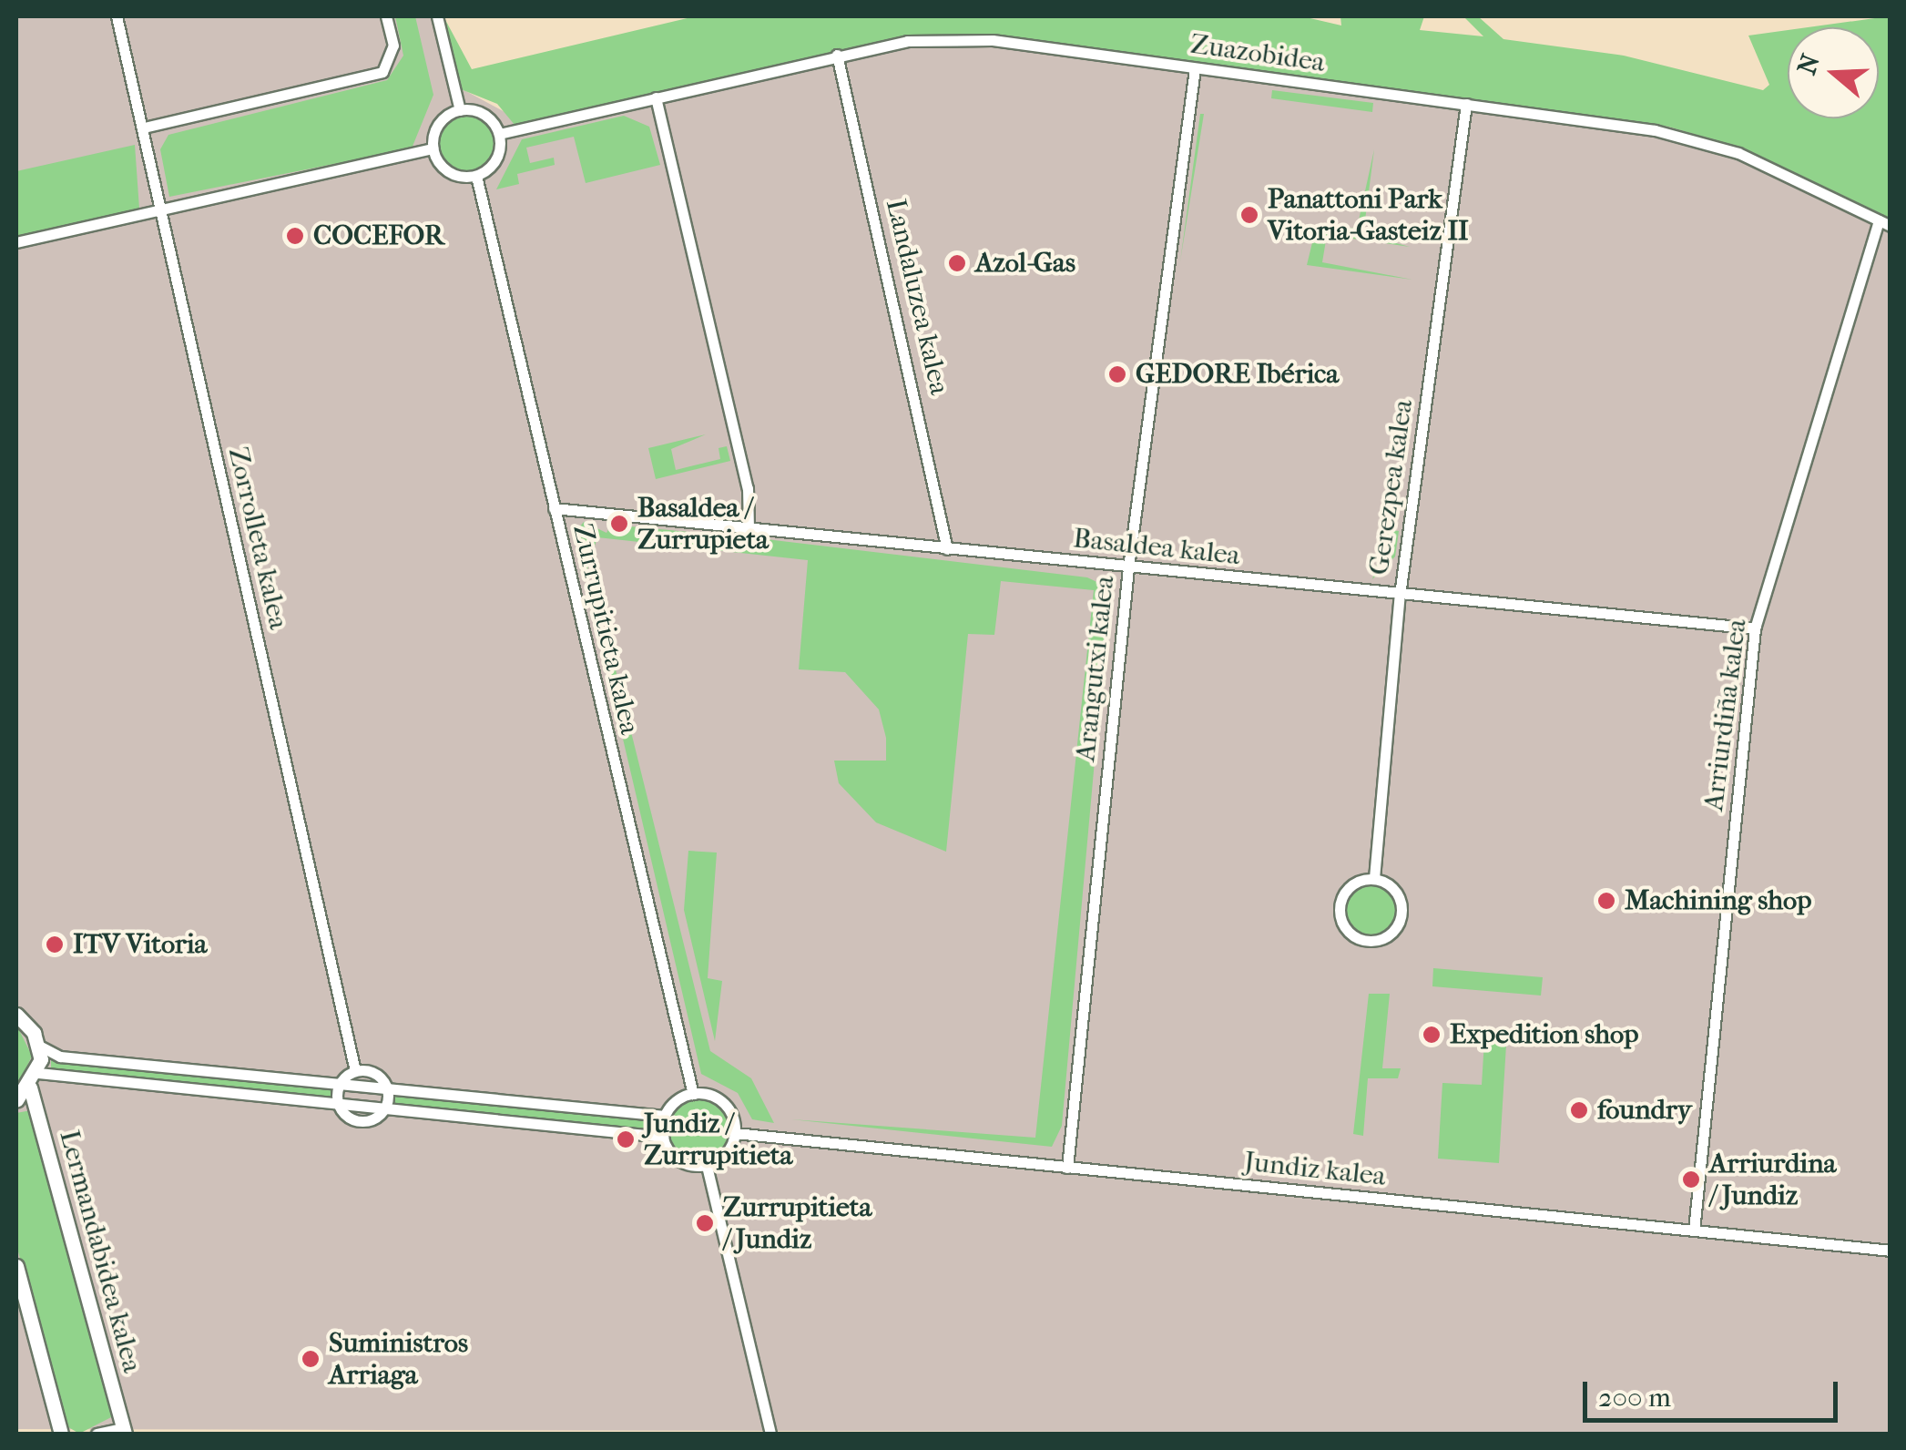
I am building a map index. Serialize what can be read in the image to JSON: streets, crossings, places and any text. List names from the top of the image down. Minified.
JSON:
{"streets":{"street":["Zuazobidea","Landaluzea kalea","Gerezpea kalea","Zorrolleta kalea","Basaldea kalea","Zurrupitieta kalea","Arangutxi kalea","Arriurdiña kalea","Jundiz kalea","Lermandabidea kalea"]},"crossings":[["Zuazobidea","Landaluzea kalea"],["Zuazobidea","Gerezpea kalea"],["Zuazobidea","Zurrupitieta kalea"],["Zuazobidea","Arangutxi kalea"],["Zuazobidea","Arriurdiña kalea"],["Landaluzea kalea","Basaldea kalea"],["Gerezpea kalea","Basaldea kalea"],["Basaldea kalea","Zurrupitieta kalea"],["Basaldea kalea","Arangutxi kalea"],["Basaldea kalea","Arriurdiña kalea"],["Zurrupitieta kalea","Jundiz kalea"],["Arangutxi kalea","Jundiz kalea"],["Arriurdiña kalea","Jundiz kalea"]],"places":["Panattoni Park Vitoria-Gasteiz II","COCEFOR","Azol-Gas","GEDORE Ibérica","Basaldea / Zurrupieta","Machining shop","ITV Vitoria","Expedition shop","foundry","Jundiz / Zurrupitieta","Arriurdina / Jundiz","Zurrupitieta / Jundiz","Suministros Arriaga"],"scale_bar":"200 m","north":"left"}
